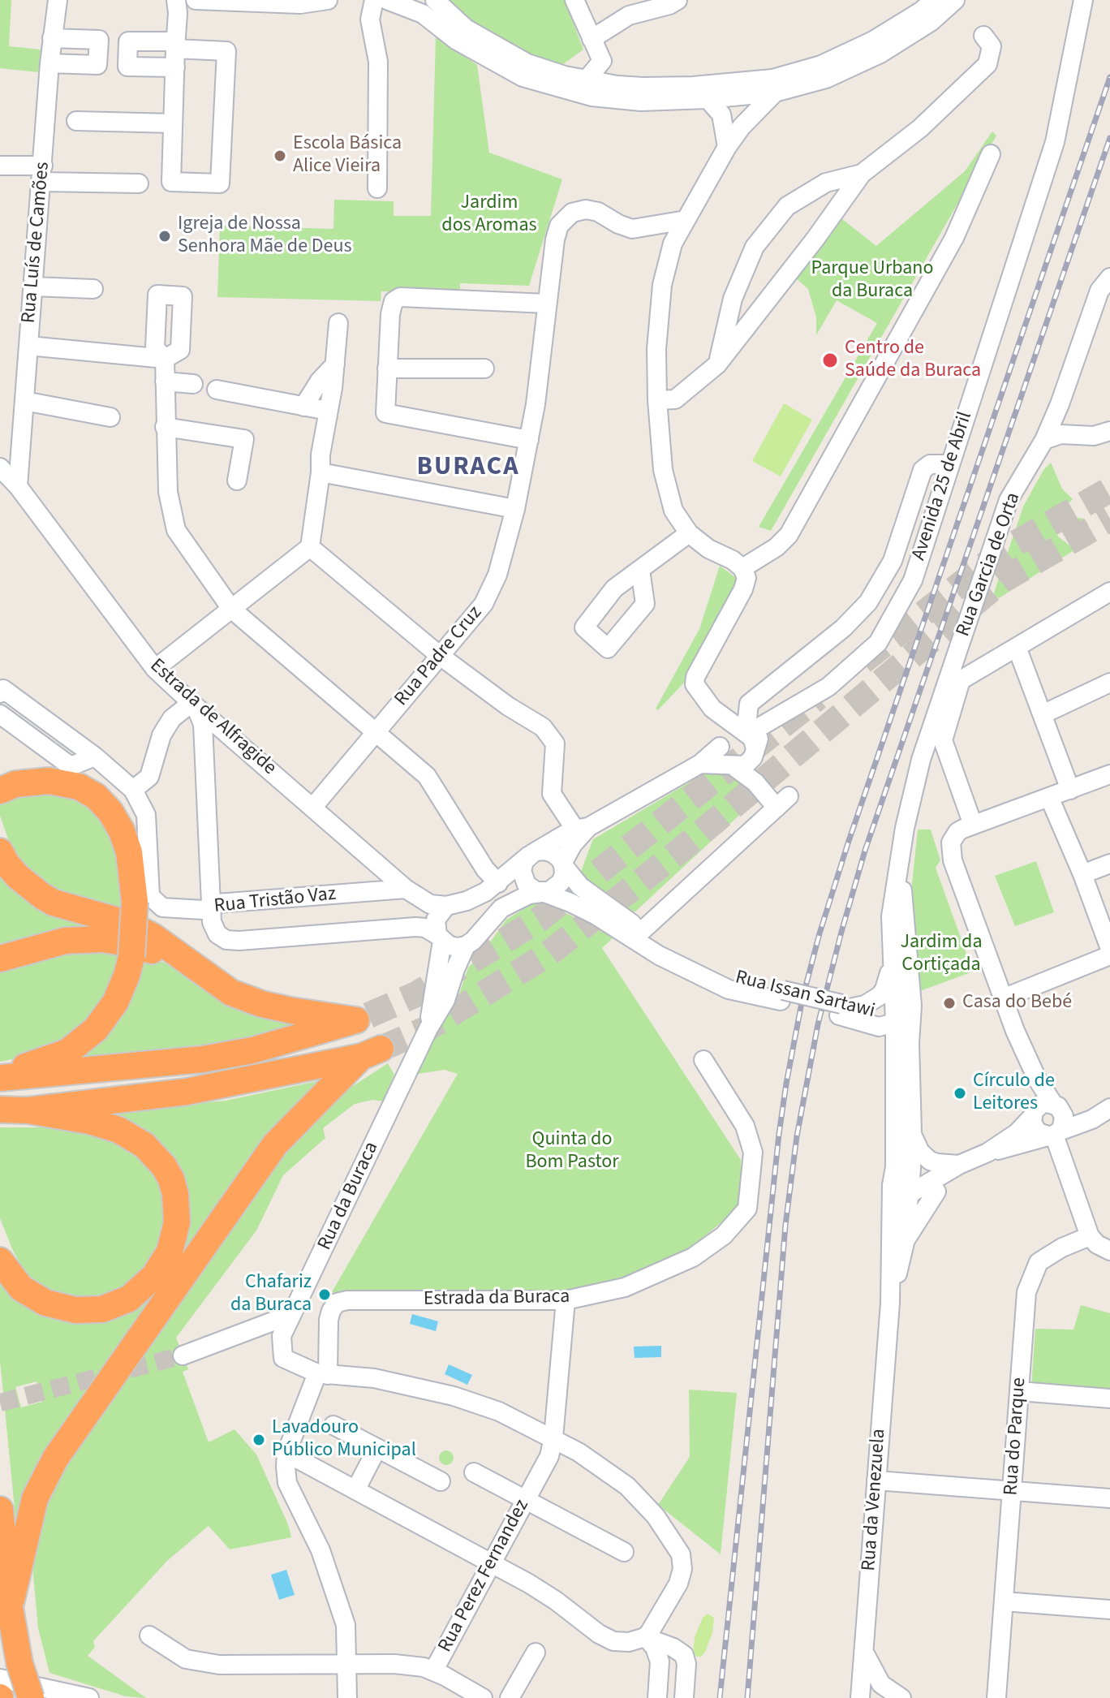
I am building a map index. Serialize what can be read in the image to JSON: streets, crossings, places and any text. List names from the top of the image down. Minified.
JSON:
{"streets":{"street":["Rua Luís de Camões","Avenida 25 de Abril","Rua Garcia de Orta","Rua Padre Cruz","Estrada de Alfragide","Rua Tristão Vaz","Rua Issan Sartawi","Rua da Buraca","Estrada da Buraca","Rua do Parque","Rua da Venezuela","Rua Perez Fernandez"]},"crossings":[["Rua Luís de Camões","Estrada de Alfragide"],["Rua Garcia de Orta","Rua Issan Sartawi"],["Rua Garcia de Orta","Rua da Venezuela"],["Rua Padre Cruz","Estrada de Alfragide"],["Estrada de Alfragide","Rua Tristão Vaz"],["Estrada de Alfragide","Rua da Buraca"],["Rua Issan Sartawi","Rua da Buraca"],["Rua Issan Sartawi","Rua da Venezuela"],["Rua da Buraca","Estrada da Buraca"],["Estrada da Buraca","Rua Perez Fernandez"]],"districts":["BURACA"],"parks":["Jardim dos Aromas","Parque Urbano da Buraca","Jardim da Cortiçada","Quinta do Bom Pastor"],"places":["Escola Básica Alice Vieira","Igreja de Nossa Senhora Mãe de Deus","Centro de Saúde da Buraca","Casa do Bebé","Círculo de Leitores","Chafariz da Buraca","Lavadouro Público Municipal"]}
